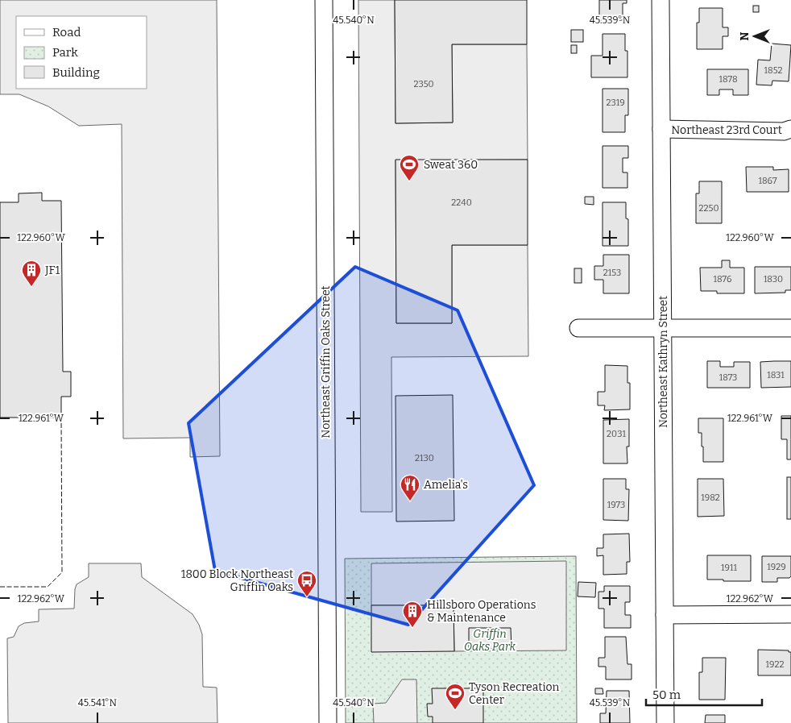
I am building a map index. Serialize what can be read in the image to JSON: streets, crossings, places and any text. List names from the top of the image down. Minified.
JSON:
{"streets":{"street":["Northeast 23rd Court","Northeast Griffin Oaks Street","Northeast Kathryn Street"]},"crossings":[["Northeast 23rd Court","Northeast Kathryn Street"]],"parks":["Griffin Oaks Park"],"places":{"sports":["Sweat 360","Tyson Recreation Center"],"building":["JF1","Hillsboro Operations & Maintenance"],"restaurant":["Amelia's"],"bus stop":["1800 Block Northeast Griffin Oaks"]},"house_numbers":["1852","1878","2350","2319","1867","2240","2250","2153","1876","1830","1831","1873","2031","2130","1982","1973","1929","1911","1922"],"legend":["Road","Park","Building"],"scale_bar":"50 m","north":"left","coordinates":["45.540°N","45.539°N","122.960°W","122.961°W","122.962°W","45.541°N"]}
